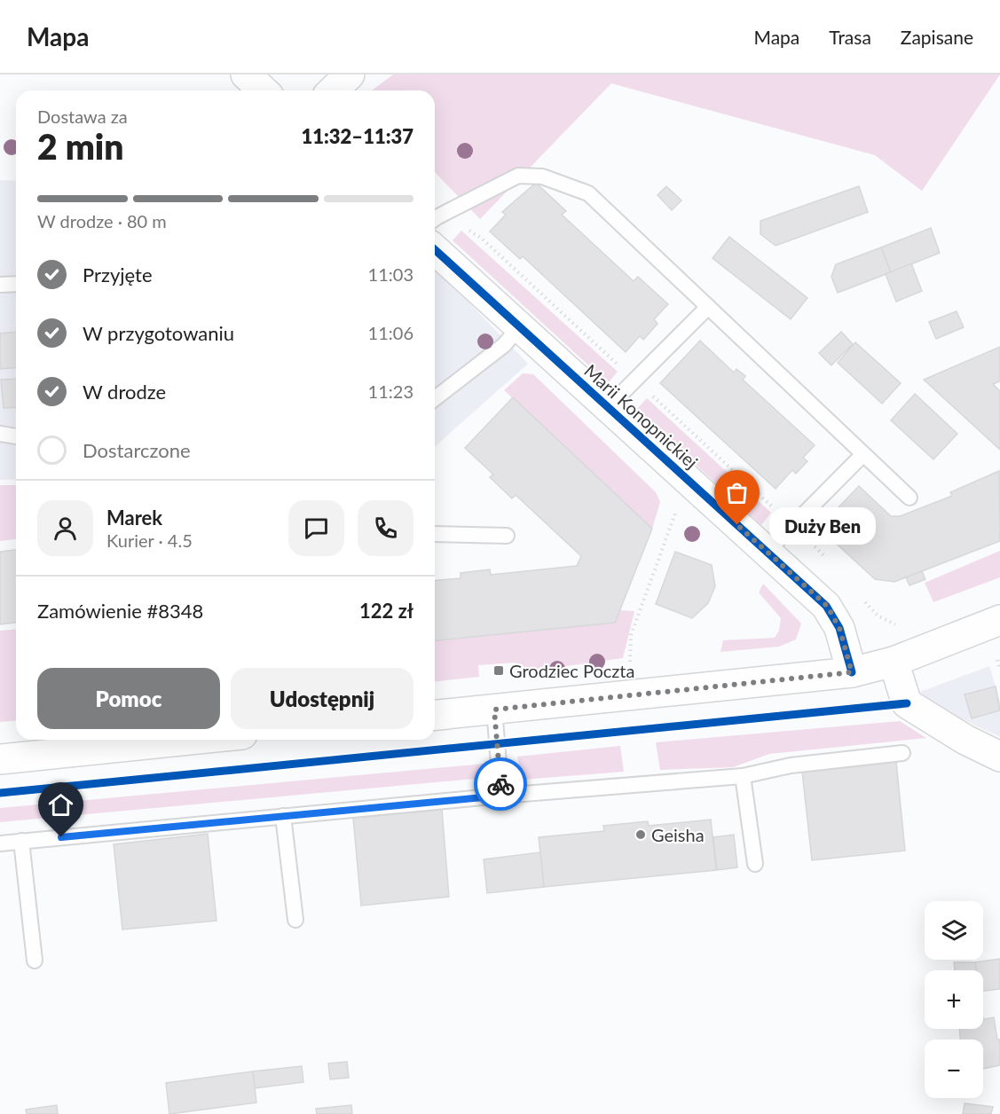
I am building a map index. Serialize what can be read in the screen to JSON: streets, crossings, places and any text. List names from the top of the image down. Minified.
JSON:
{"streets":{"street":["Marii Konopnickiej"]},"places":{"other":["Duży Ben","Geisha"],"transit":["Grodziec Poczta"]},"page":{"header":"Mapa","nav":["Mapa","Trasa","Zapisane"],"heading":["2 min","Dostawa za","11:32–11:37"],"panel":["Marek","Kurier · 4.5","Zamówienie #8348","122 zł"],"bar":"W drodze · 80 m","list":[["Przyjęte","11:03"],["W przygotowaniu","11:06"],["W drodze","11:23"],"Dostarczone"],"bubble":"Duży Ben","buttons":["Pomoc","Udostępnij"],"map_buttons":["+","−"]}}
